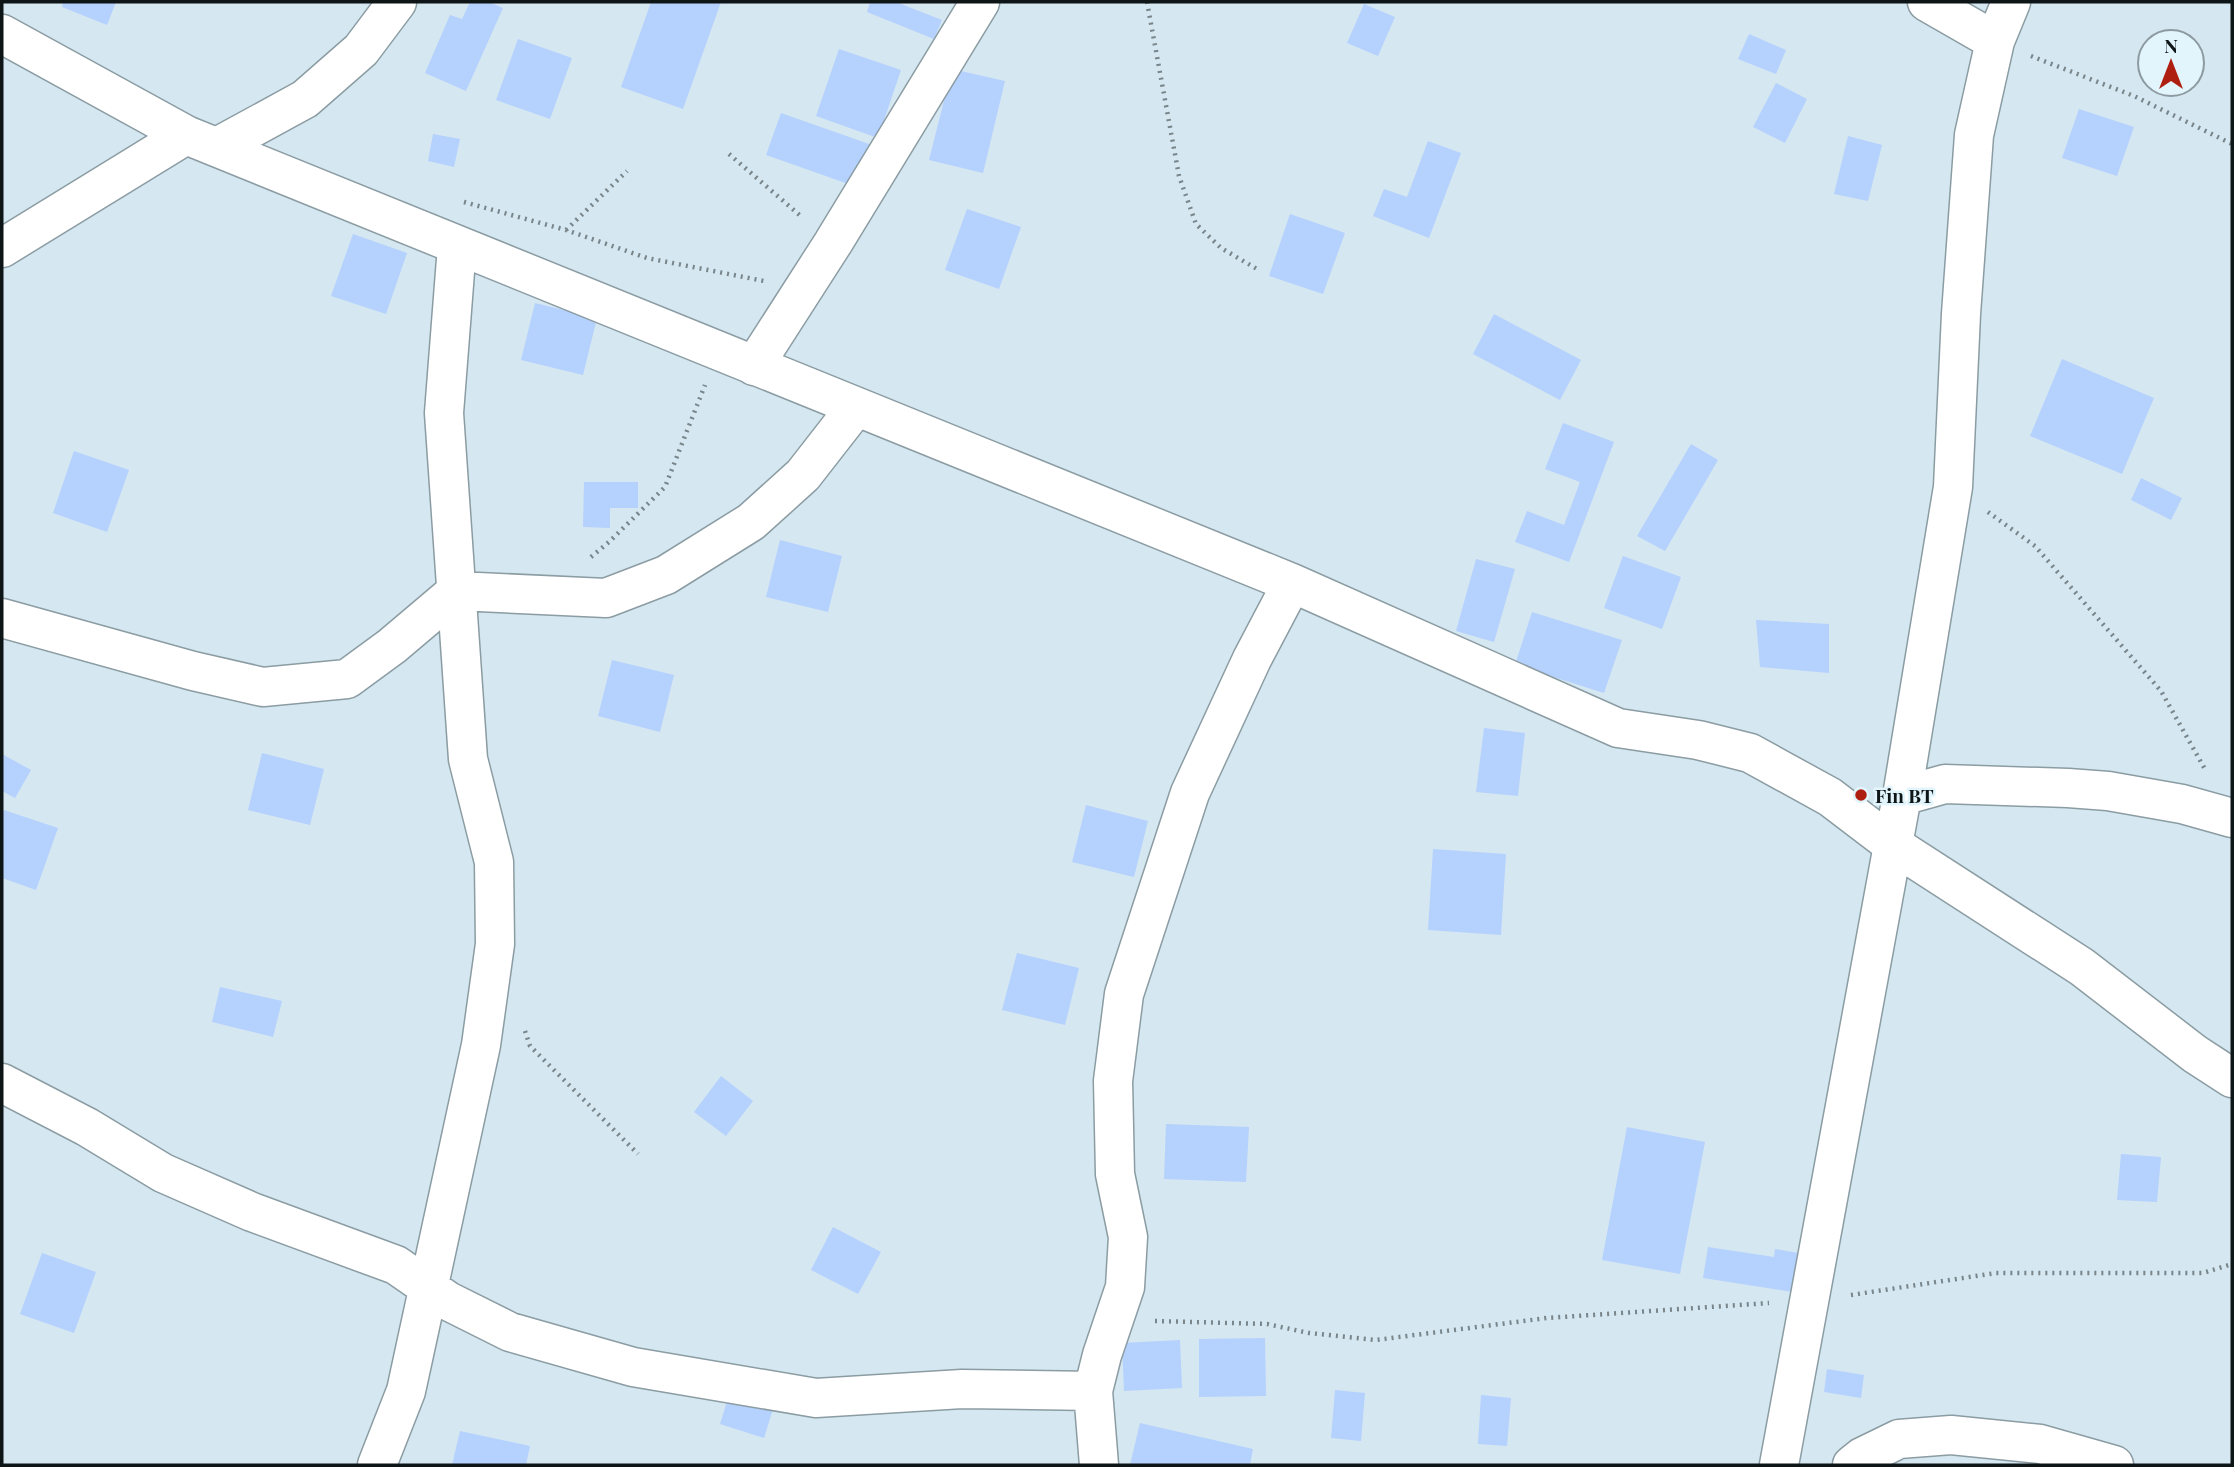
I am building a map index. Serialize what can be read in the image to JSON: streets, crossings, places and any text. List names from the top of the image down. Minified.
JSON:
{"places":["Fin BT"],"north":"top"}
